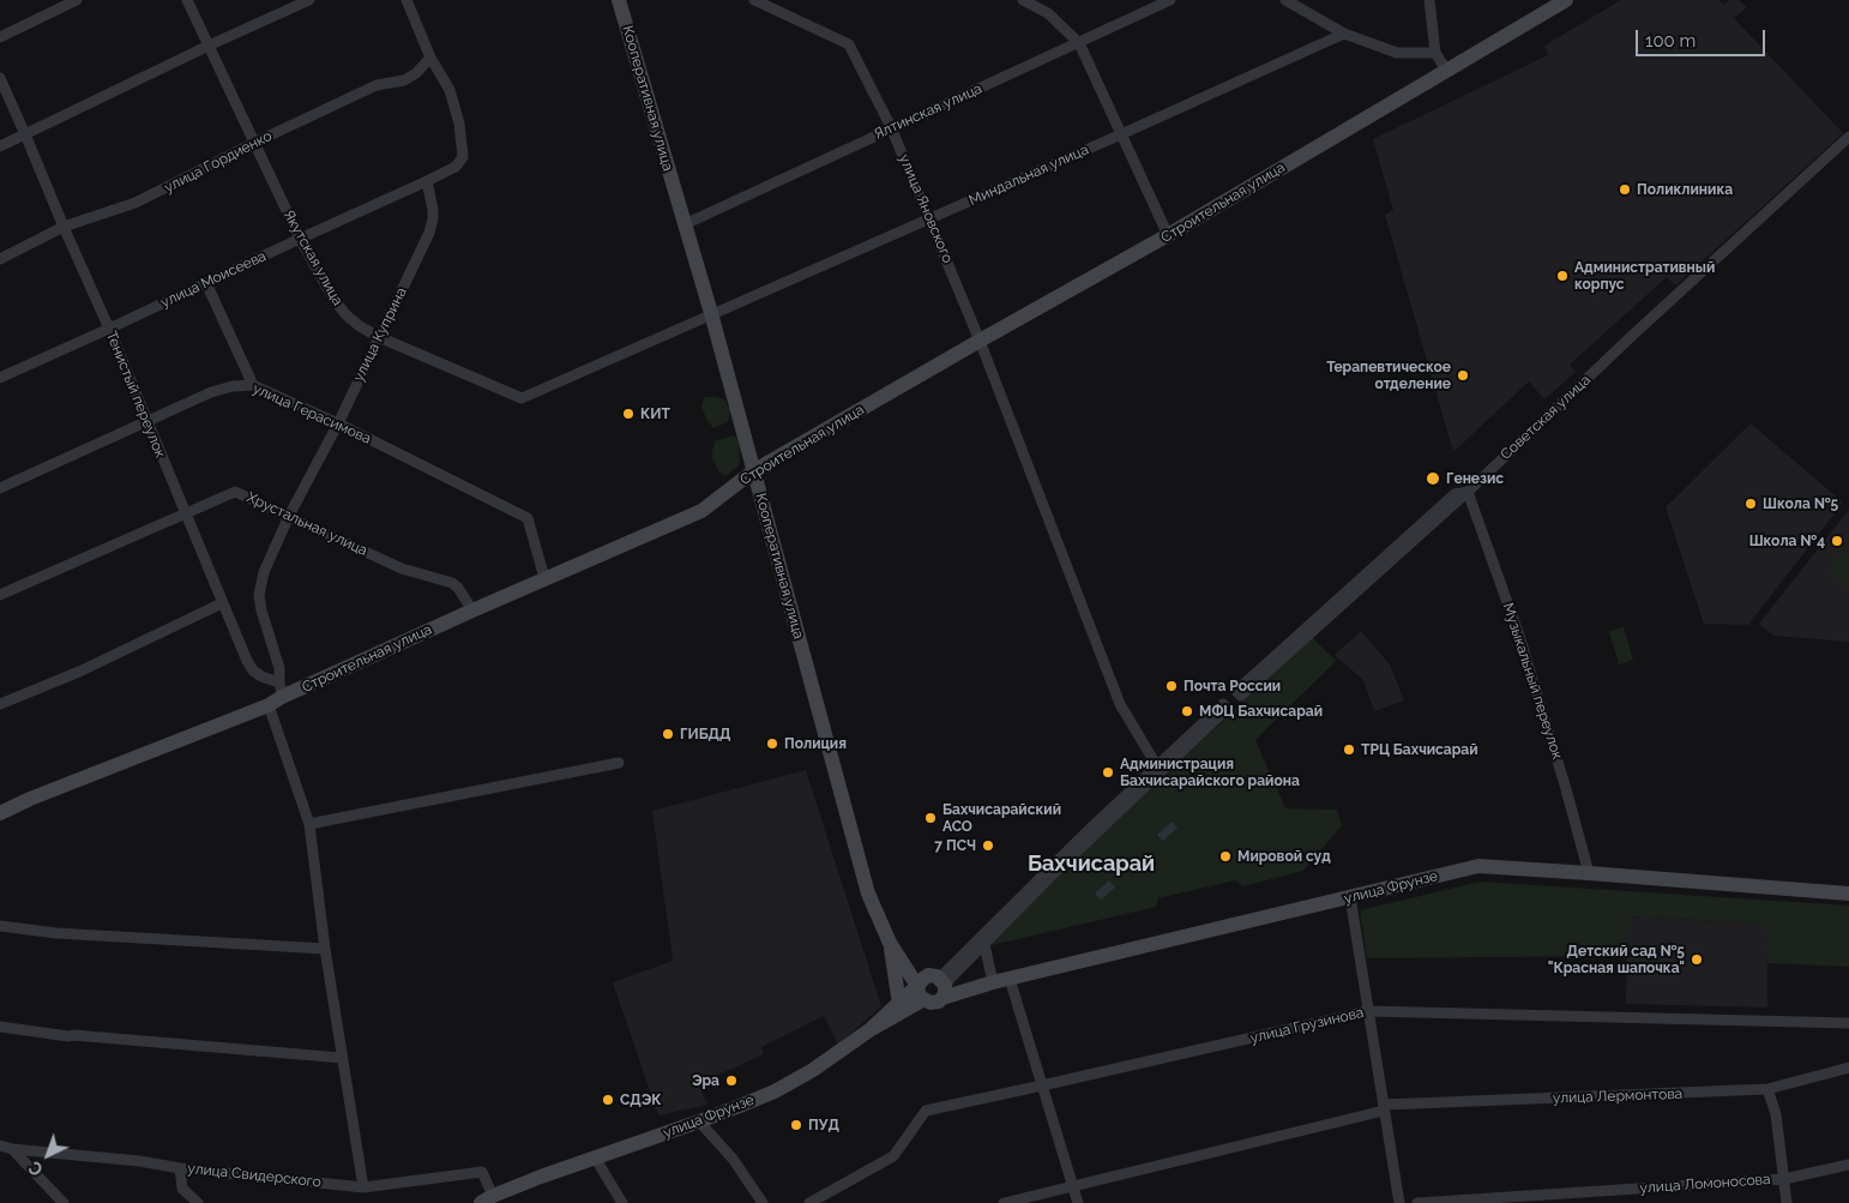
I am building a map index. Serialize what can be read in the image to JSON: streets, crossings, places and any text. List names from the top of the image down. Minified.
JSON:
{"streets":{"main road":["Кооперативная улица","Строительная улица","улица Фрунзе"],"street":["Ялтинская улица","улица Гордиенко","Миндальная улица","улица Яновского","Якутская улица","улица Моисеева","улица Куприна","Тенистый переулок","улица Герасимова","Советская улица","Хрустальная улица","Музыкальный переулок","улица Грузинова","улица Лермонтова","улица Свидерского","улица Ломоносова"]},"crossings":[["Кооперативная улица","Ялтинская улица"],["Кооперативная улица","Миндальная улица"],["Кооперативная улица","Строительная улица"],["Кооперативная улица","Якутская улица"],["Кооперативная улица","улица Фрунзе"],["Ялтинская улица","улица Яновского"],["улица Гордиенко","Якутская улица"],["улица Гордиенко","Тенистый переулок"],["Миндальная улица","улица Яновского"],["Миндальная улица","Якутская улица"],["Строительная улица","улица Яновского"],["Строительная улица","улица Герасимова"],["Строительная улица","Хрустальная улица"],["Якутская улица","улица Моисеева"],["Якутская улица","улица Куприна"],["улица Моисеева","улица Куприна"],["улица Моисеева","Тенистый переулок"],["улица Куприна","Тенистый переулок"],["улица Куприна","улица Герасимова"],["улица Куприна","Хрустальная улица"],["Тенистый переулок","улица Герасимова"],["Тенистый переулок","Хрустальная улица"],["Советская улица","Музыкальный переулок"],["Музыкальный переулок","улица Фрунзе"],["улица Фрунзе","улица Свидерского"]],"districts":["Бахчисарай"],"places":["Поликлиника","Административный корпус","Терапевтическое отделение","КИТ","Генезис","Школа №5","Школа №4","Почта России","МФЦ Бахчисарай","ГИБДД","Полиция","ТРЦ Бахчисарай","Администрация Бахчисарайского района","Бахчисарайский АСО","7 ПСЧ","Мировой суд","Детский сад №5 \"Красная шапочка\"","Эра","СДЭК","ПУД"],"scale_bar":"100 m","north":"bottom left"}
